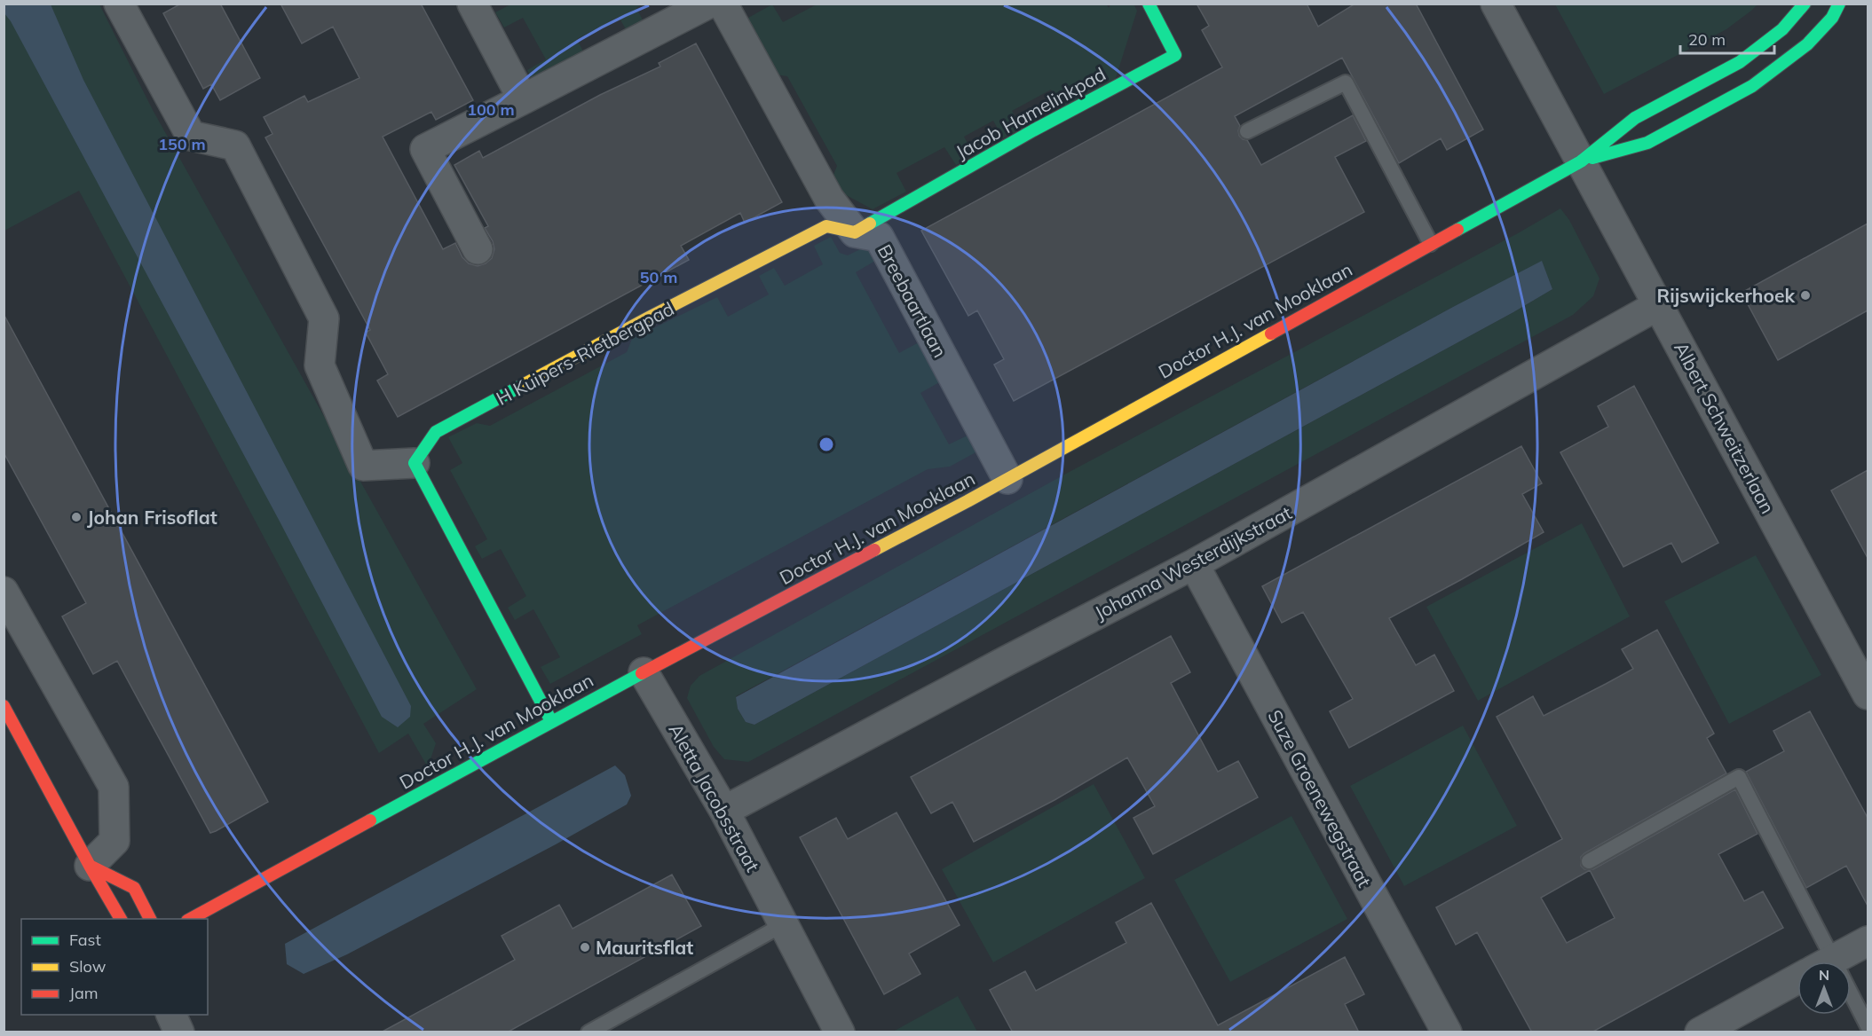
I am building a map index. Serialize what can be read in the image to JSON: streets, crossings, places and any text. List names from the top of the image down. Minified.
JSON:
{"streets":{"street":["Jacob Hamelinkpad","Breebaartlaan","Doctor H.J. van Mooklaan","H Kuipers-Rietbergpad","Albert Schweitzerlaan","Johanna Westerdijkstraat","Aletta Jacobsstraat","Suze Groenewegstraat"]},"crossings":[["Jacob Hamelinkpad","Breebaartlaan"],["Jacob Hamelinkpad","H Kuipers-Rietbergpad"],["Breebaartlaan","Doctor H.J. van Mooklaan"],["Breebaartlaan","H Kuipers-Rietbergpad"],["Doctor H.J. van Mooklaan","Albert Schweitzerlaan"],["Doctor H.J. van Mooklaan","Aletta Jacobsstraat"],["Albert Schweitzerlaan","Johanna Westerdijkstraat"],["Johanna Westerdijkstraat","Aletta Jacobsstraat"],["Johanna Westerdijkstraat","Suze Groenewegstraat"]],"places":["Rijswijckerhoek","Johan Frisoflat","Mauritsflat"],"legend":["Fast","Slow","Jam"],"scale_bar":"20 m","north":"top","rings":["100 m","150 m","50 m"]}
